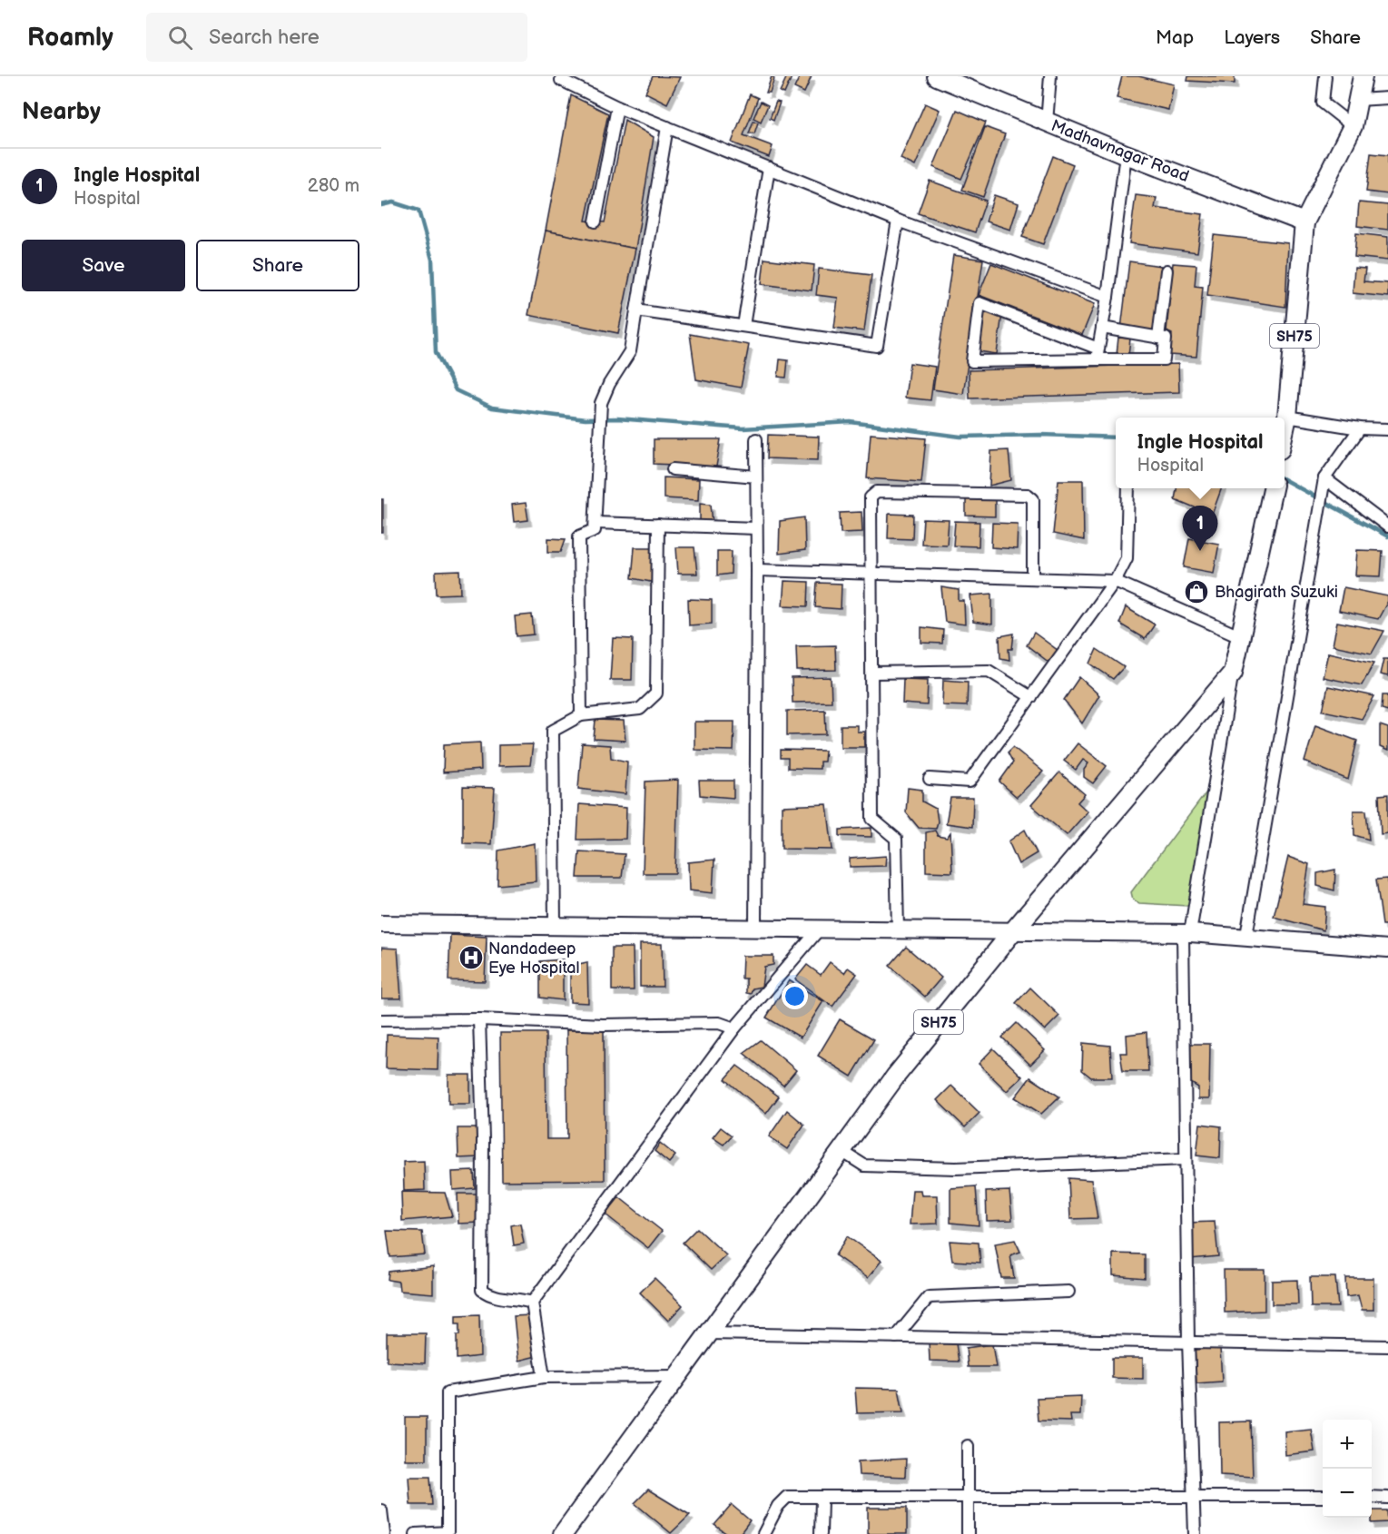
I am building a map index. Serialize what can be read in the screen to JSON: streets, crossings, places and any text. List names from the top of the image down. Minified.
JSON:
{"streets":{"main road":["Madhavnagar Road","SH75"]},"crossings":[["Madhavnagar Road","SH75"]],"places":{"shop":["Bhagirath Suzuki"],"hospital":["Nandadeep Eye Hospital"]},"page":{"header":"Roamly","search":"Search here","nav":["Map","Layers","Share"],"heading":"Nearby","list":[{"mark":"1","name":"Ingle Hospital","note":"Hospital","value":"280 m"}],"buttons":["Save","Share"],"popup":["Ingle Hospital","Hospital"],"pins":"1","map_buttons":["+","−"]}}
